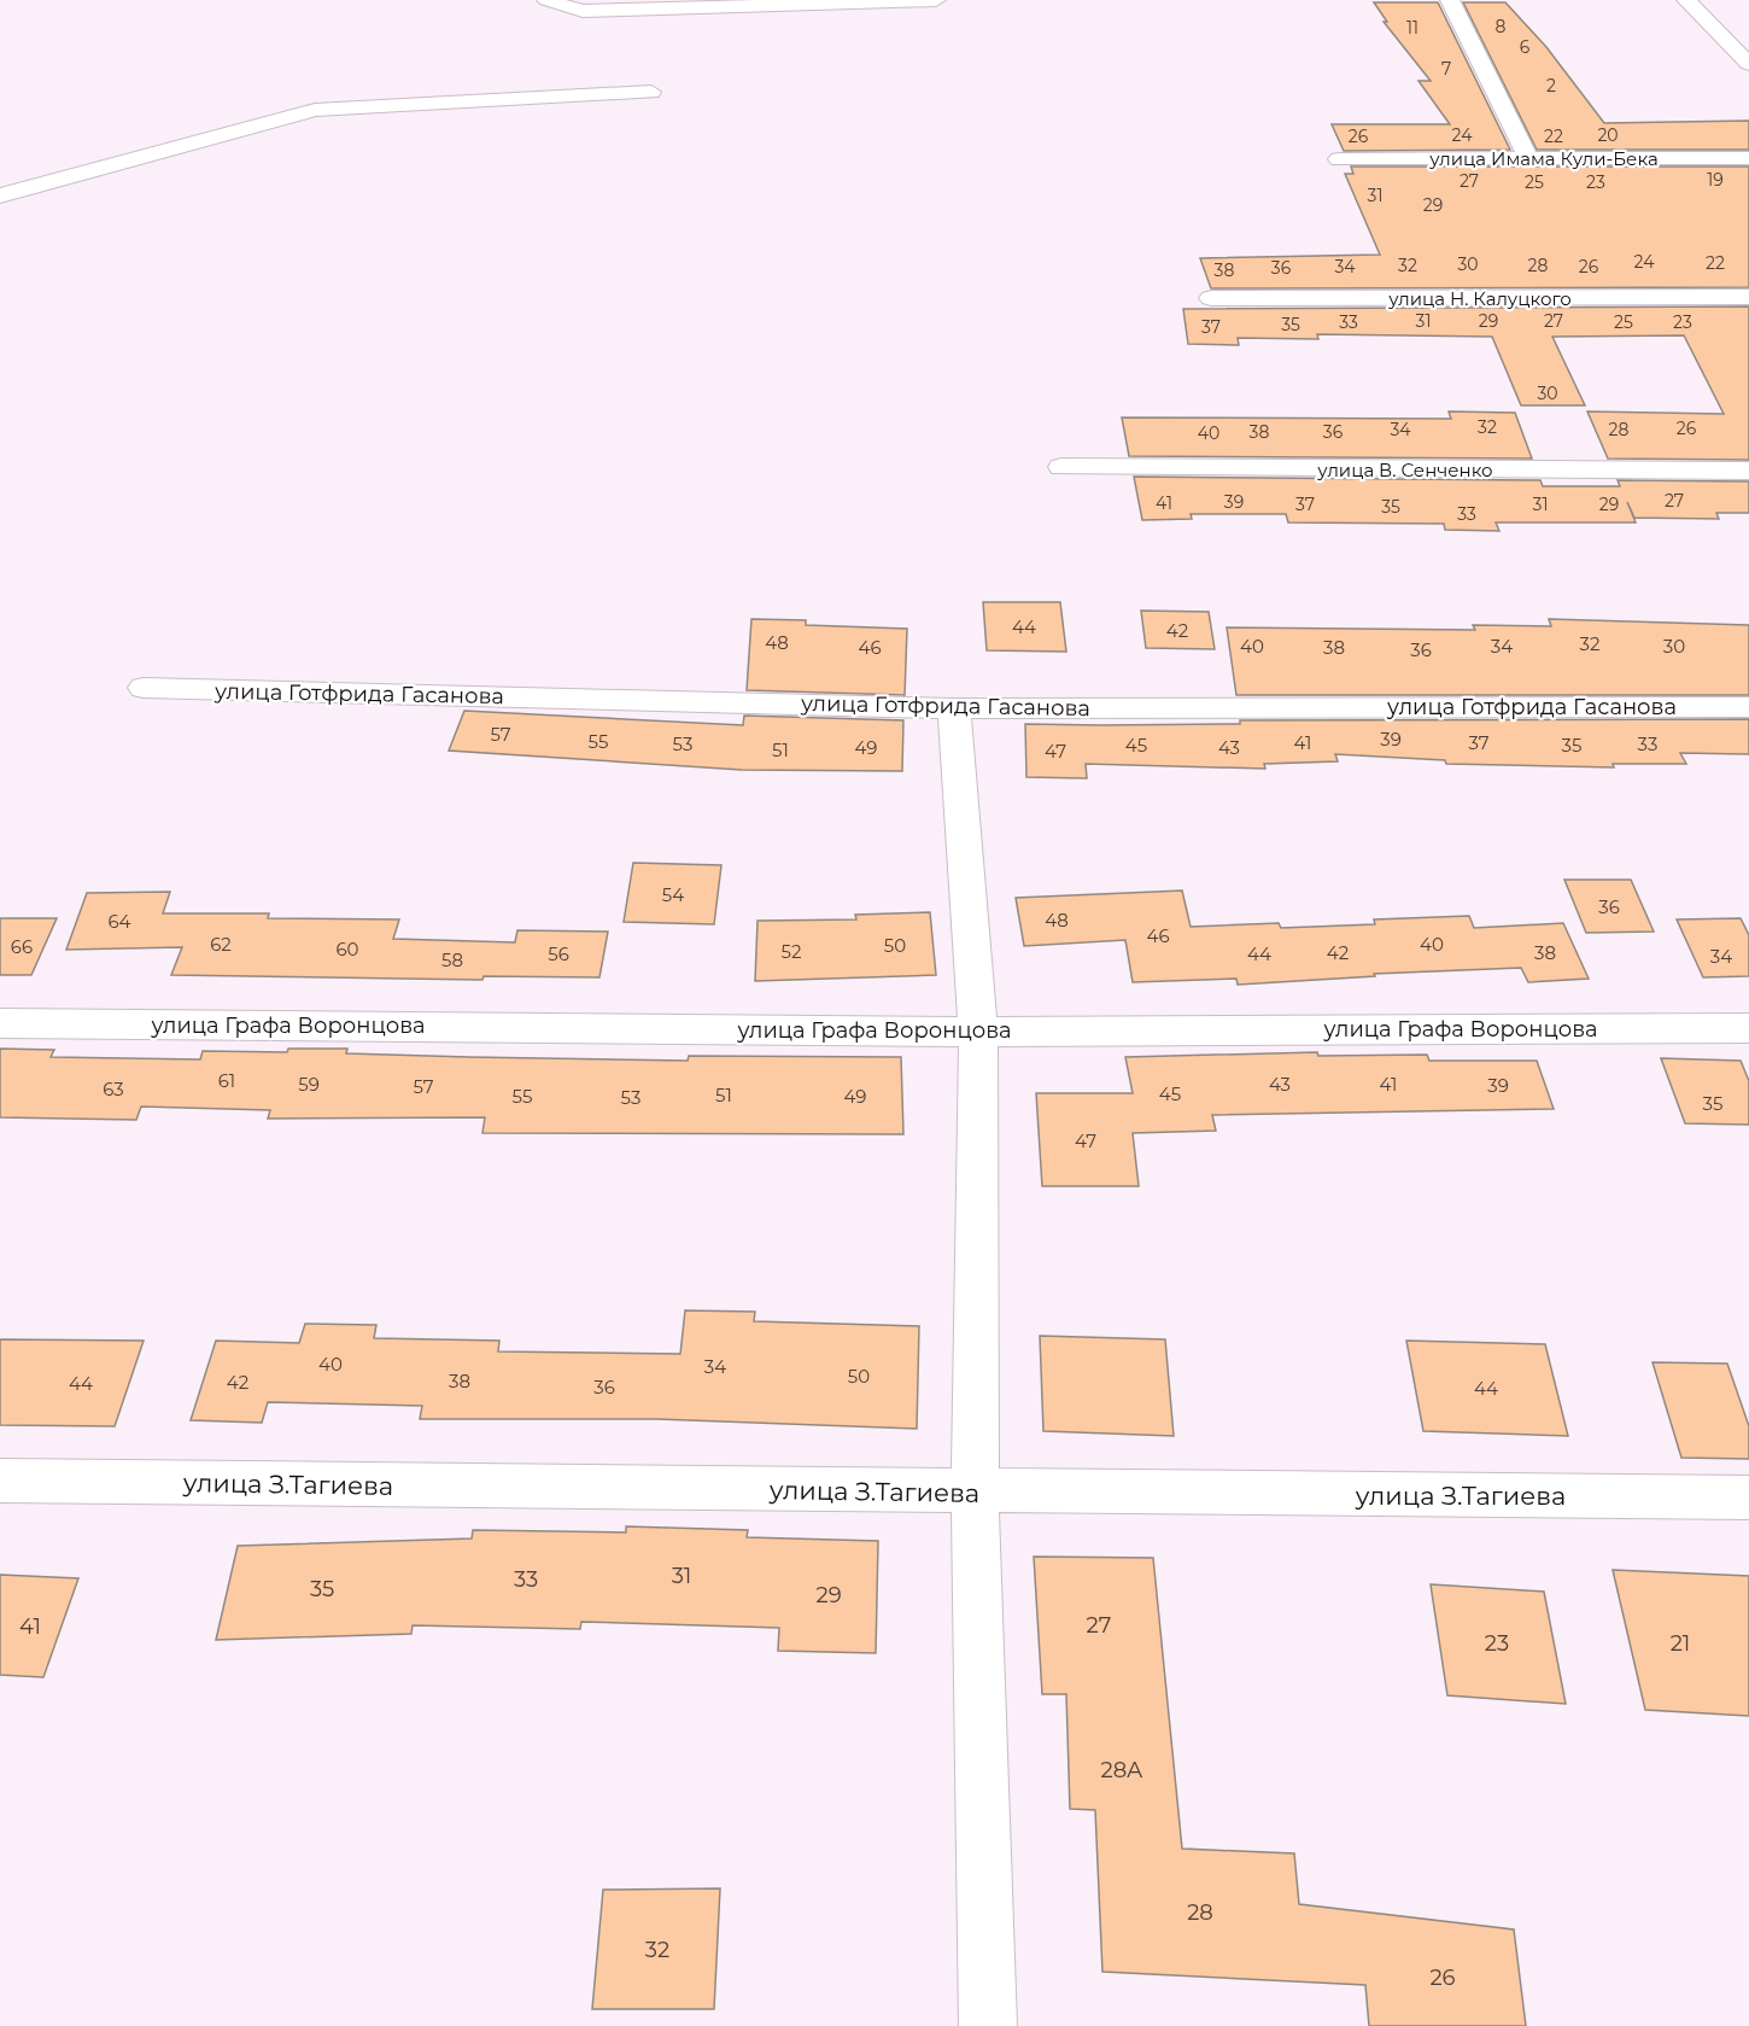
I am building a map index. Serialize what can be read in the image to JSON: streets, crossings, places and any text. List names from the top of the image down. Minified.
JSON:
{"streets":{"street":["улица Имама Кули-Бека","улица Н. Калуцкого","улица В. Сенченко","улица Готфрида Гасанова","улица Графа Воронцова","улица З.Тагиева"]},"house_numbers":["8","11","6","7","2","24","20","26","22","19","27","25","23","31","29","24","22","30","32","28","34","26","36","38","31","29","27","33","25","23","35","37","30","32","26","34","28","38","36","40","27","39","41","37","31","29","35","33","44","42","48","32","40","34","30","46","38","36","57","39","55","41","37","53","33","45","35","49","43","51","47","54","36","48","64","46","62","40","50","66","60","52","42","38","56","44","34","58","61","59","43","41","39","57","63","45","51","55","49","53","35","47","40","34","50","38","42","44","36","44","31","33","35","29","27","41","23","21","28А","28","32","26"]}
